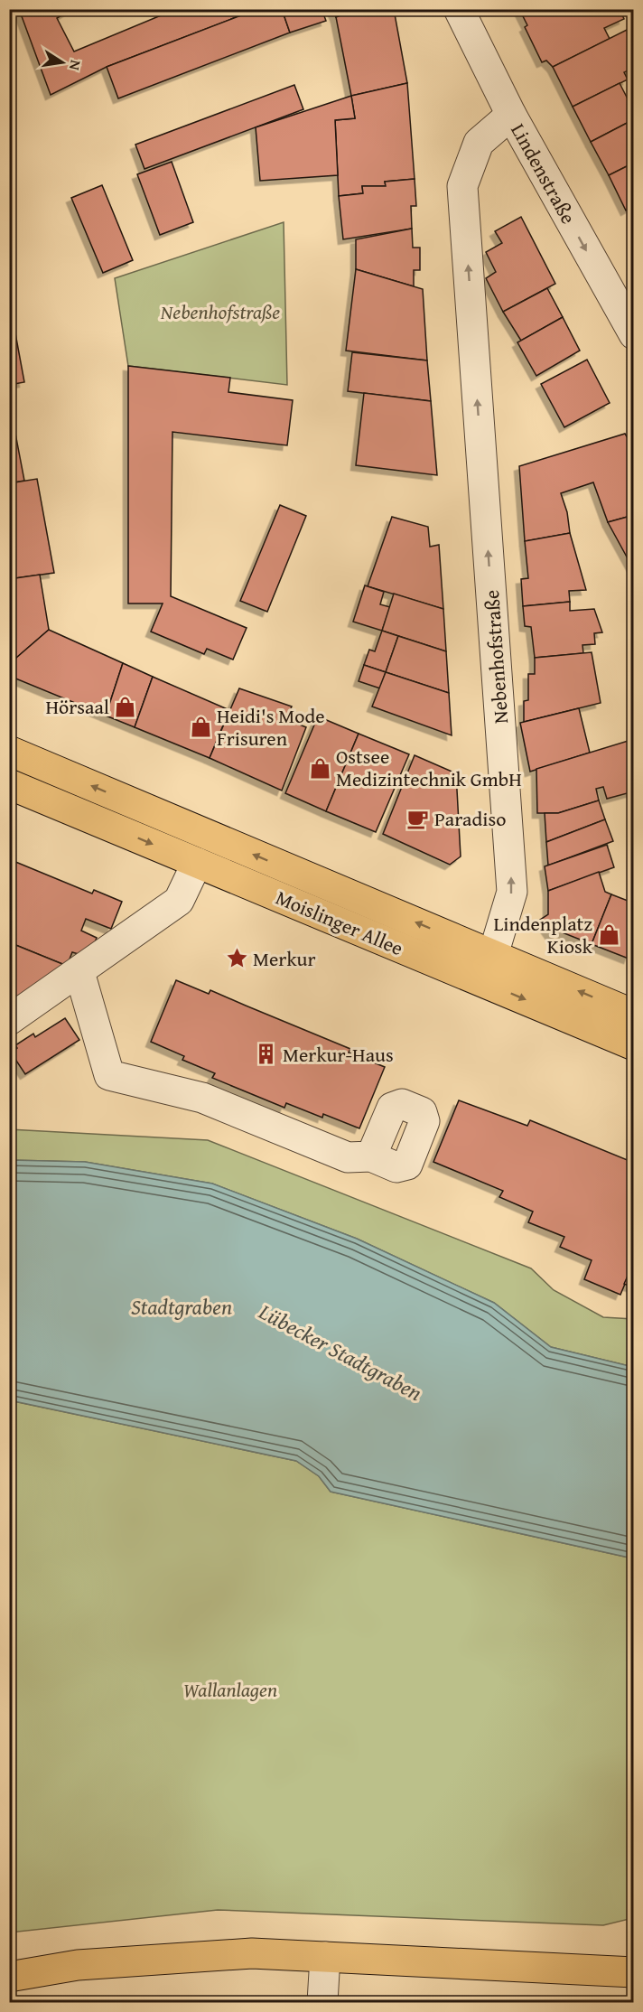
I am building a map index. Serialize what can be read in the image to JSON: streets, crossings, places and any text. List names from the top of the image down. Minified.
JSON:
{"streets":{"main road":["Moislinger Allee"],"street":["Lindenstraße","Nebenhofstraße"]},"crossings":[["Lindenstraße","Nebenhofstraße"],["Nebenhofstraße","Moislinger Allee"]],"one_way":["Lindenstraße","Nebenhofstraße"],"water":["Stadtgraben","Lübecker Stadtgraben"],"parks":["Nebenhofstraße","Wallanlagen"],"places":{"shop":["Hörsaal","Heidi's Mode Frisuren","Ostsee Medizintechnik GmbH","Lindenplatz Kiosk"],"cafe":["Paradiso"],"place":["Merkur"],"building":["Merkur-Haus"]},"north":"right"}
